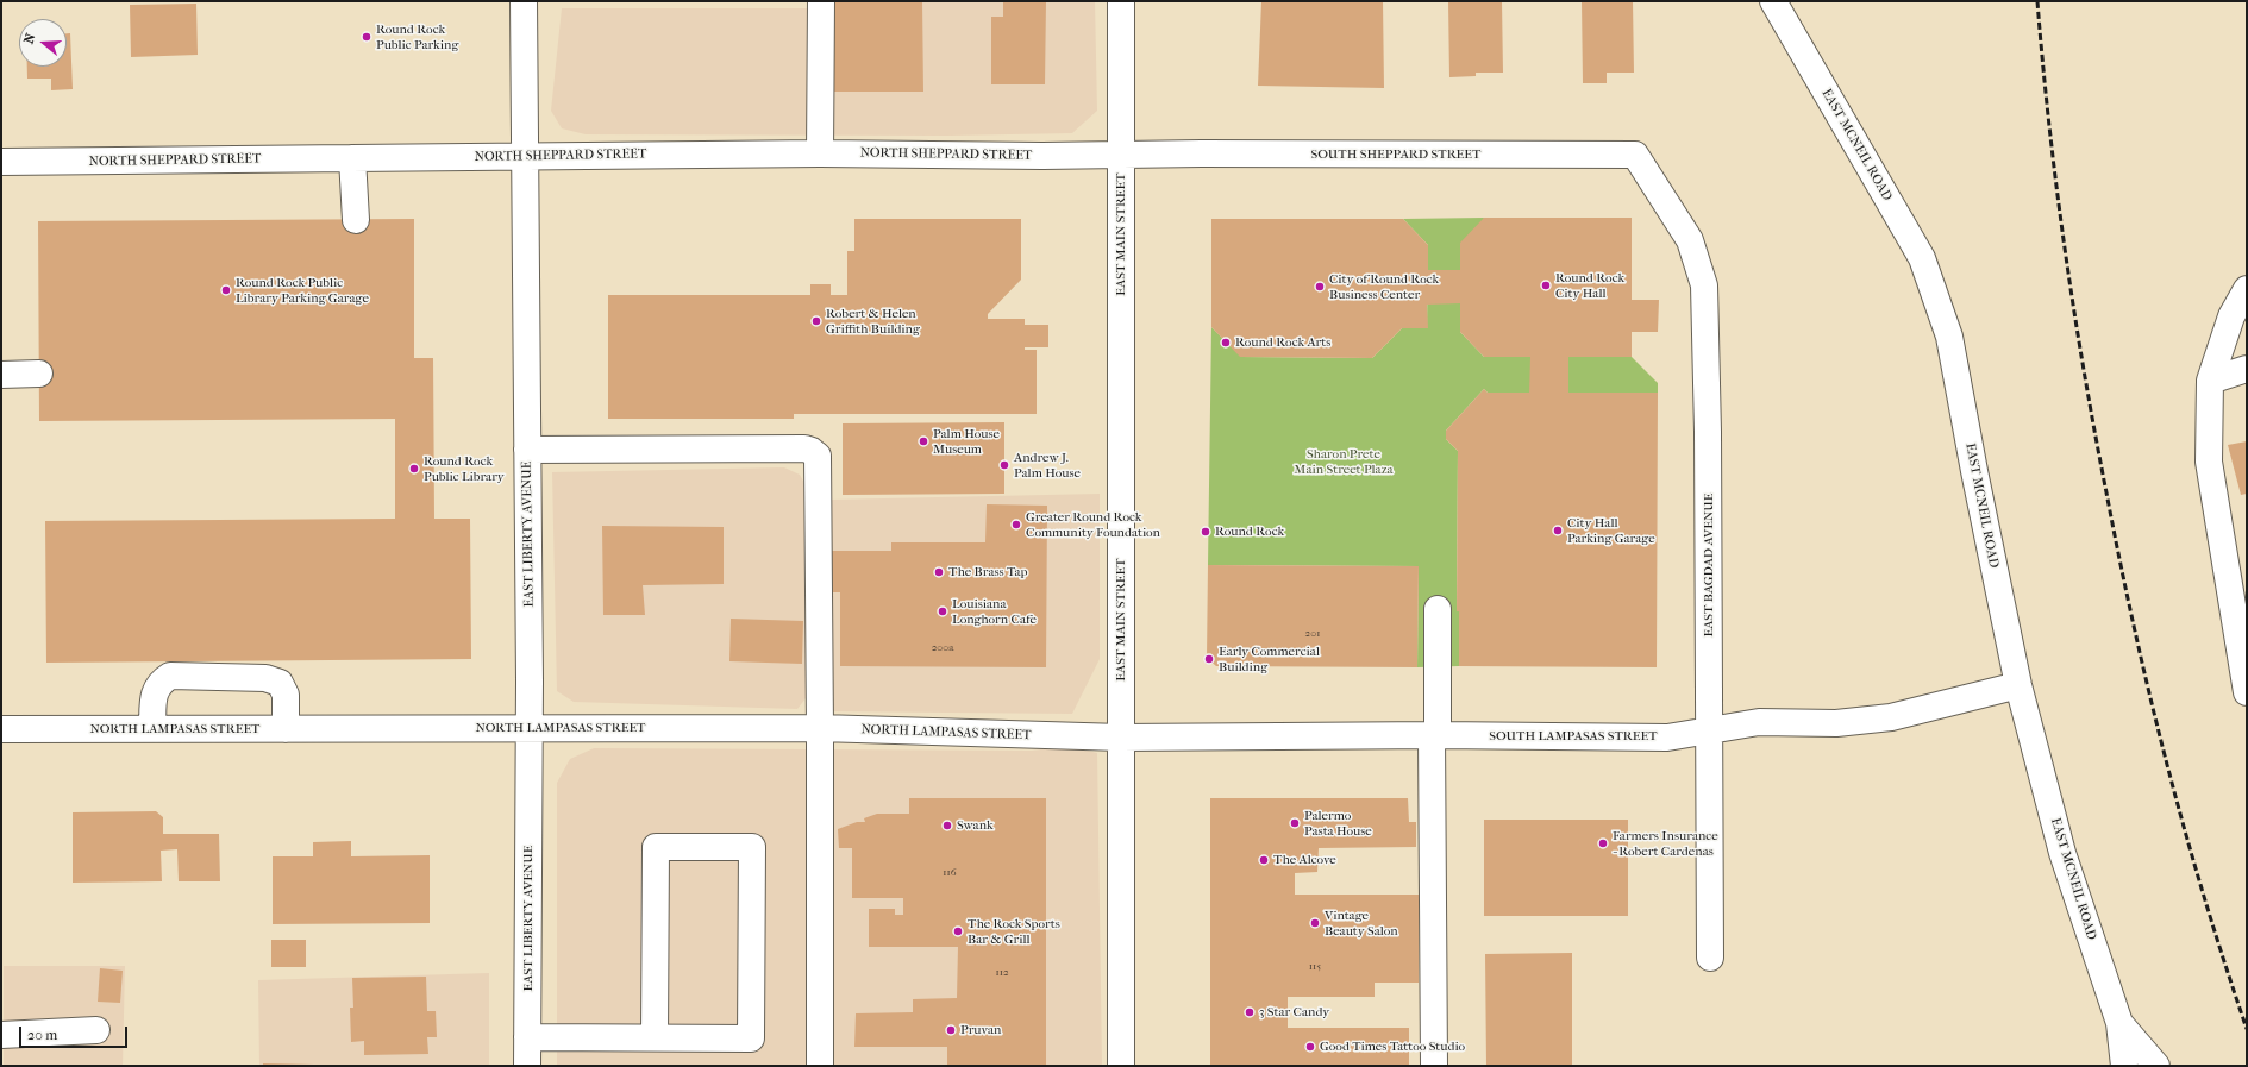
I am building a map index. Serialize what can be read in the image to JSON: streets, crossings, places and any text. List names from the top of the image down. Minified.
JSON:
{"streets":{"street":["EAST MCNEIL ROAD","NORTH SHEPPARD STREET","SOUTH SHEPPARD STREET","EAST MAIN STREET","EAST LIBERTY AVENUE","EAST BAGDAD AVENUE","NORTH LAMPASAS STREET","SOUTH LAMPASAS STREET"]},"crossings":[["EAST MCNEIL ROAD","SOUTH LAMPASAS STREET"],["NORTH SHEPPARD STREET","SOUTH SHEPPARD STREET"],["NORTH SHEPPARD STREET","EAST MAIN STREET"],["NORTH SHEPPARD STREET","EAST LIBERTY AVENUE"],["SOUTH SHEPPARD STREET","EAST MAIN STREET"],["SOUTH SHEPPARD STREET","EAST BAGDAD AVENUE"],["EAST MAIN STREET","NORTH LAMPASAS STREET"],["EAST MAIN STREET","SOUTH LAMPASAS STREET"],["EAST LIBERTY AVENUE","NORTH LAMPASAS STREET"],["EAST BAGDAD AVENUE","SOUTH LAMPASAS STREET"],["NORTH LAMPASAS STREET","SOUTH LAMPASAS STREET"]],"parks":["Sharon Prete Main Street Plaza"],"places":["Round Rock Public Parking","Round Rock City Hall","City of Round Rock Business Center","Round Rock Public Library Parking Garage","Robert & Helen Griffith Building","Round Rock Arts","Palm House Museum","Andrew J. Palm House","Round Rock Public Library","Greater Round Rock Community Foundation","City Hall Parking Garage","Round Rock","The Brass Tap","Louisiana Longhorn Cafe","Early Commercial Building","Palermo Pasta House","Swank","Farmers Insurance - Robert Cardenas","The Alcove","Vintage Beauty Salon","The Rock Sports Bar & Grill","3 Star Candy","Pruvan","Good Times Tattoo Studio"],"house_numbers":["201","200a","116","115","112"],"scale_bar":"20 m","north":"left"}
